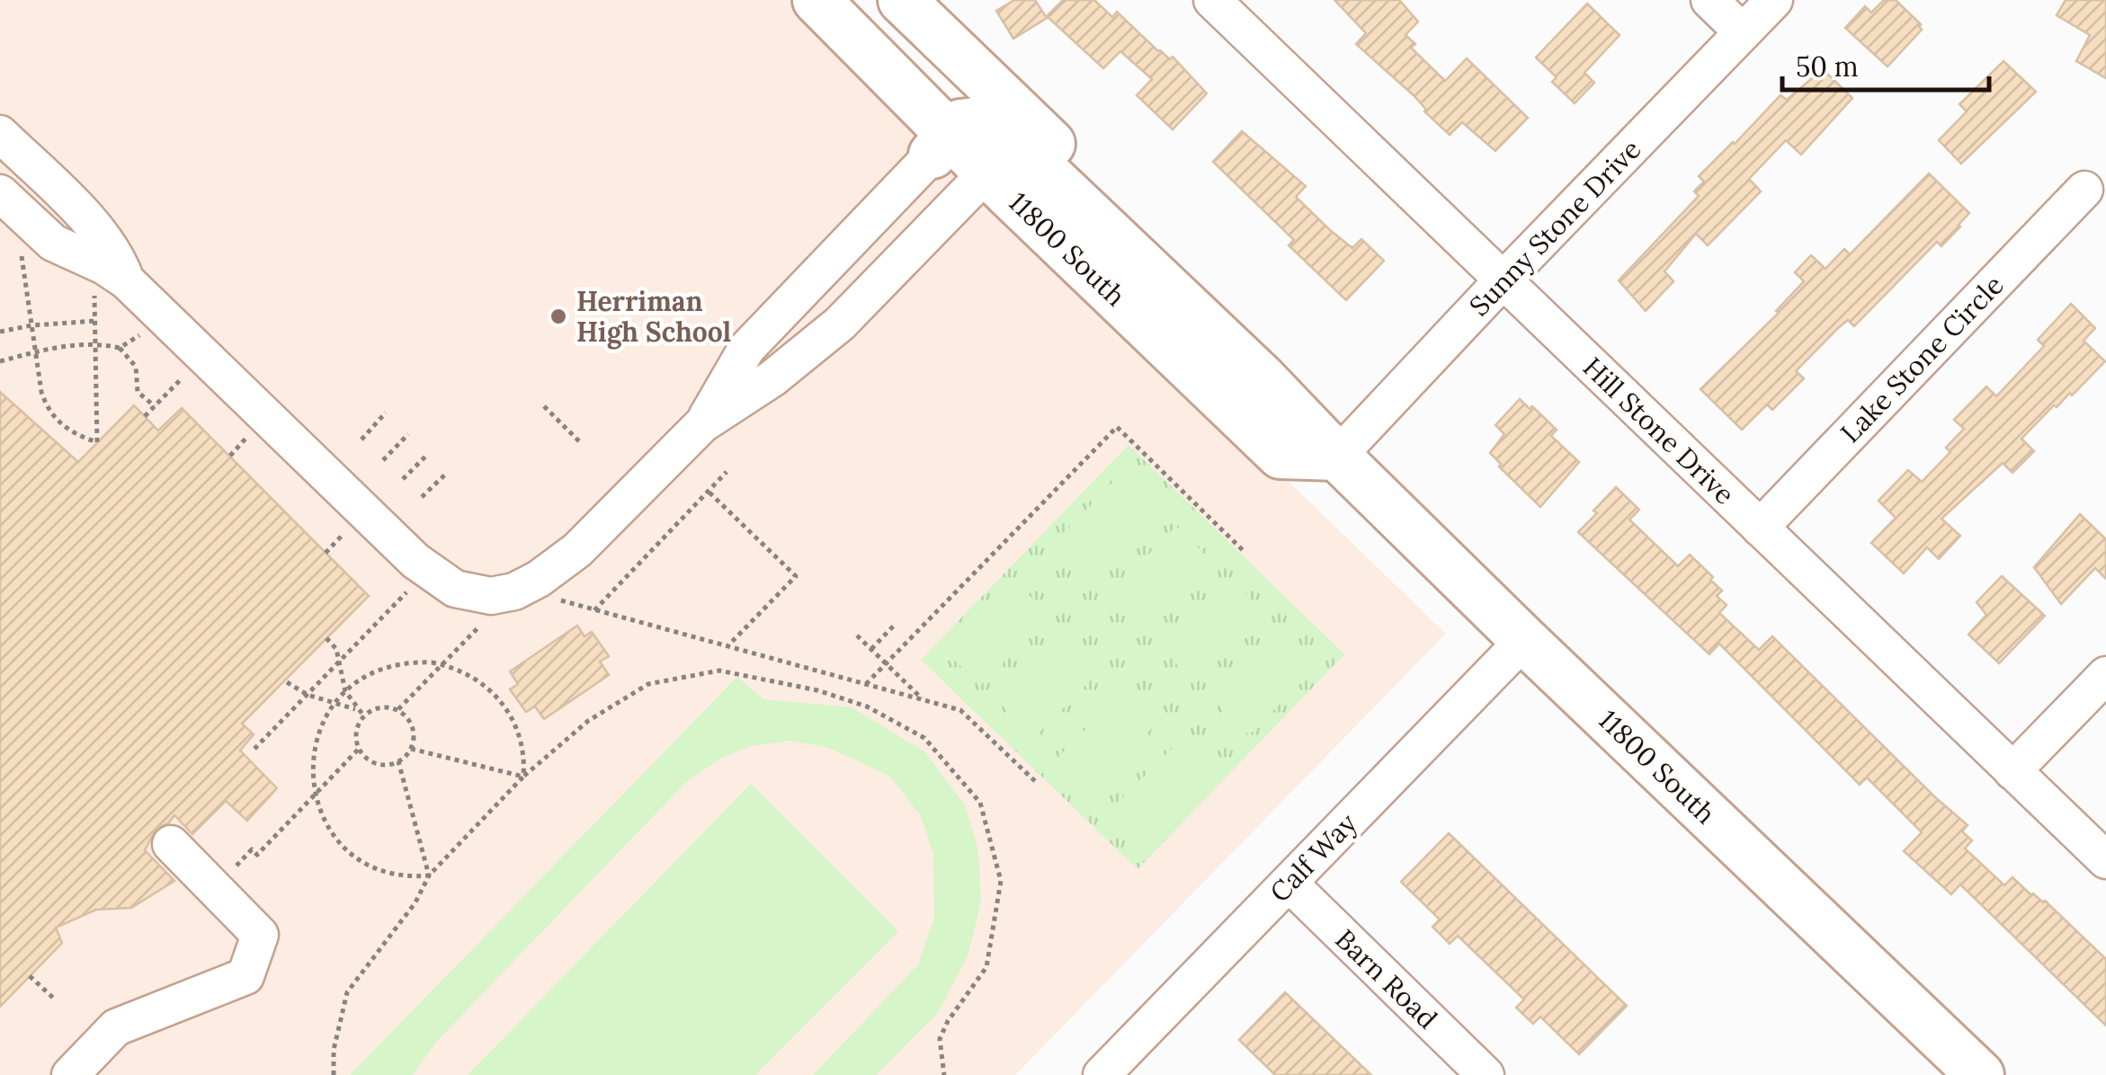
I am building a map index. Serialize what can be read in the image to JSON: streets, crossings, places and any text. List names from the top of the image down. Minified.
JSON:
{"streets":{"main road":["11800 South"],"street":["Sunny Stone Drive","Lake Stone Circle","Hill Stone Drive","Calf Way","Barn Road"]},"crossings":[["Sunny Stone Drive","11800 South"],["Sunny Stone Drive","Hill Stone Drive"],["11800 South","Calf Way"],["Lake Stone Circle","Hill Stone Drive"],["Calf Way","Barn Road"]],"places":["Herriman High School"],"scale_bar":"50 m"}
